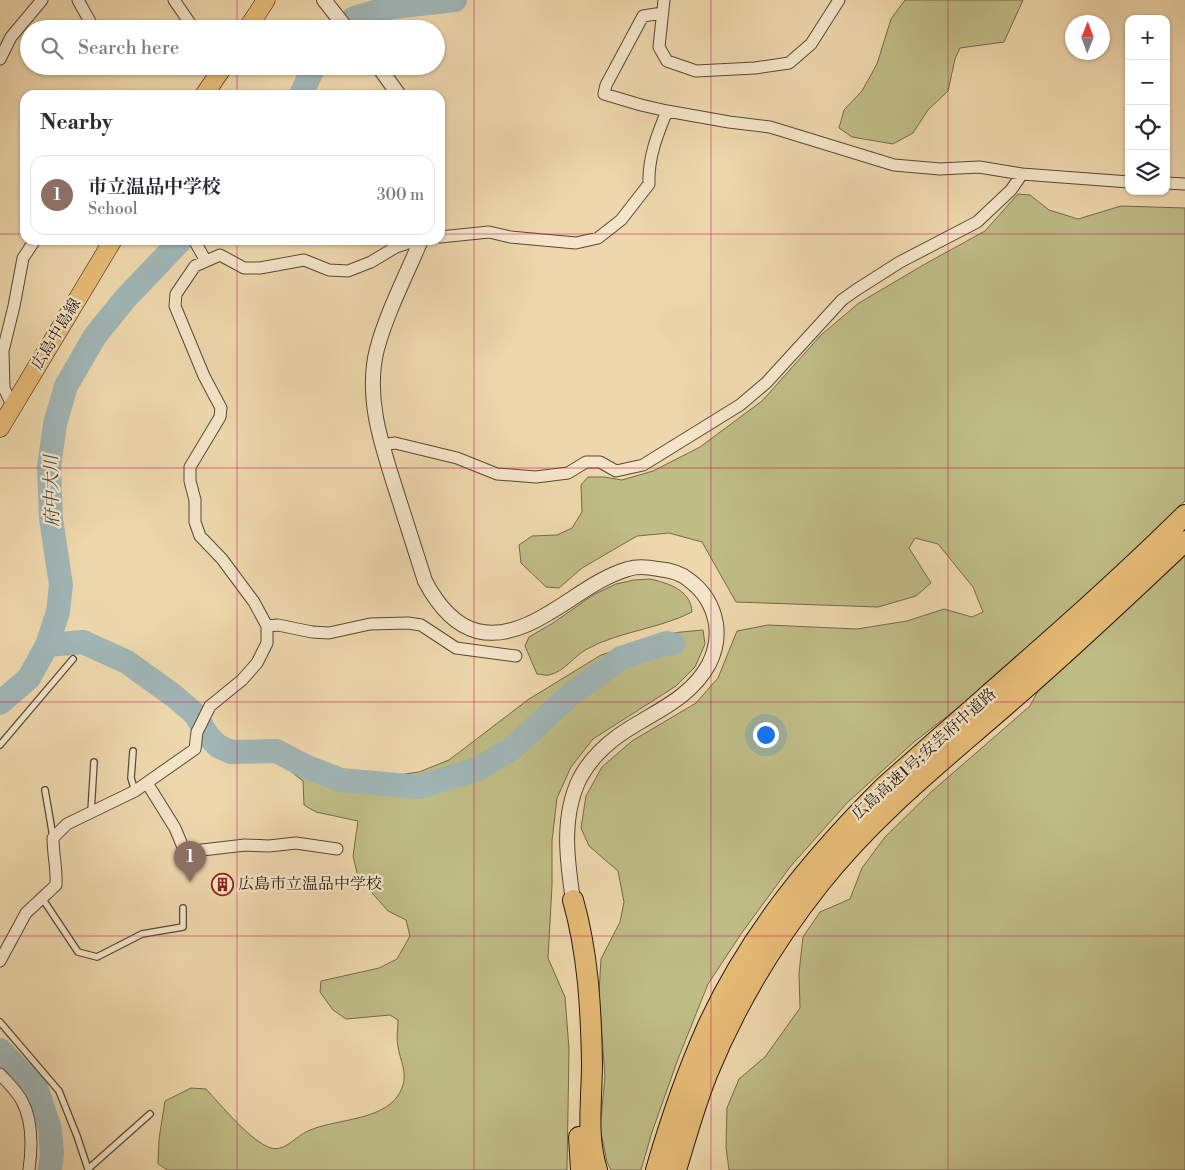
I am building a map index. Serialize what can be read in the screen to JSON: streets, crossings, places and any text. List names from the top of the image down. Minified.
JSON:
{"streets":{"highway":["広島高速1号;安芸府中道路"],"main road":["広島中島線"]},"water":["府中大川"],"places":{"building":["広島市立温品中学校"]},"north":"top","page":{"map_buttons":["+","−"],"search":"Search here","heading":"Nearby","list":[{"mark":"1","name":"市立温品中学校","note":"School","value":"300 m"}],"pins":"1"}}
